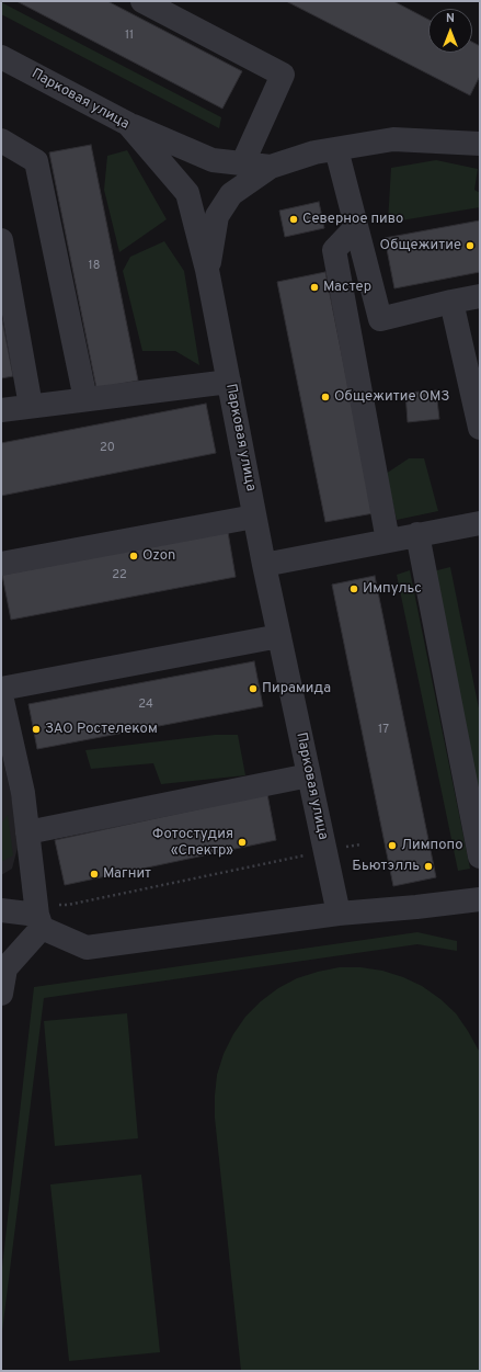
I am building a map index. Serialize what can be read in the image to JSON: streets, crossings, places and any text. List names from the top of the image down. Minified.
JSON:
{"streets":{"street":["Парковая улица"]},"places":["Северное пиво","Общежитие","Мастер","Общежитие ОМЗ","Ozon","Импульс","Пирамида","ЗАО Ростелеком","Фотостудия «Спектр»","Лимпопо","Бьютэлль","Магнит"],"house_numbers":["11","18","20","22","24","17"],"north":"top"}
